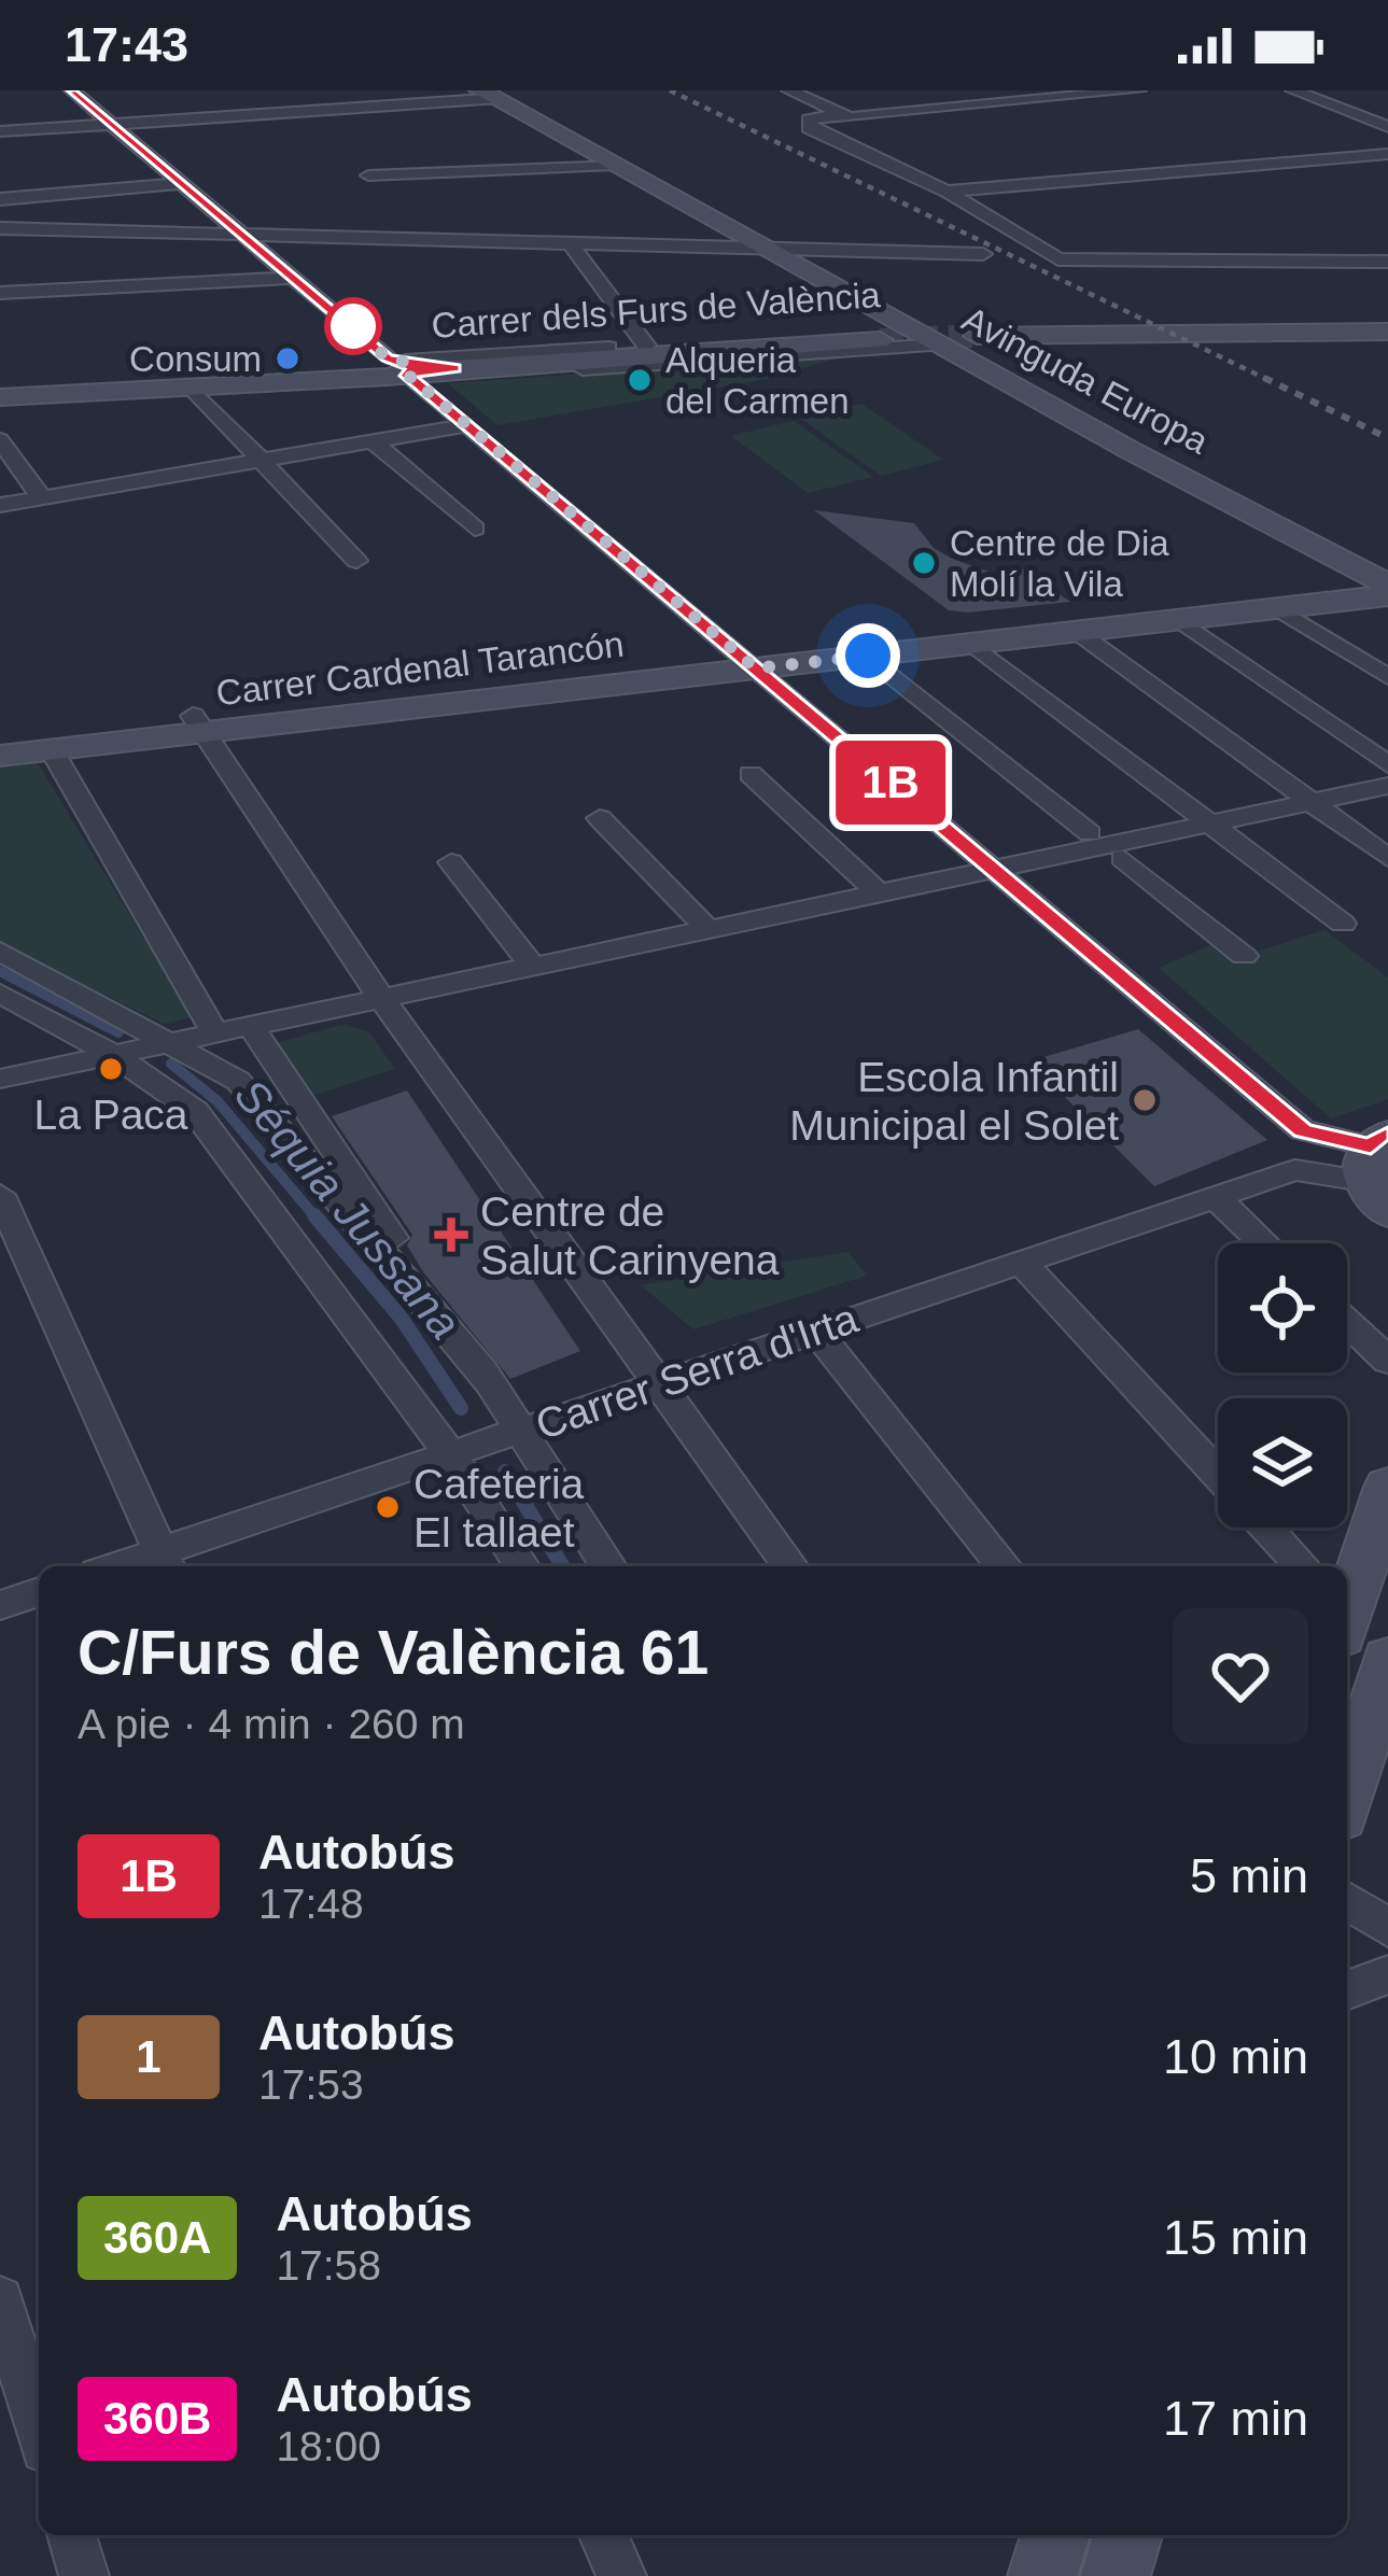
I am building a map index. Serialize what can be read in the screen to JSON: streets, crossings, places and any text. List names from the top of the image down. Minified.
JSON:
{"streets":{"main road":["Carrer dels Furs de València","Avinguda Europa","Carrer Cardenal Tarancón"],"street":["Carrer Serra d'Irta"]},"crossings":[["Carrer dels Furs de València","Avinguda Europa"],["Avinguda Europa","Carrer Cardenal Tarancón"]],"water":["Séquia Jussana"],"places":{"other":["Consum","Alqueria del Carmen","Centre de Dia Molí la Vila","La Paca","Escola Infantil Municipal el Solet","Cafeteria El tallaet"],"health":["Centre de Salut Carinyena"]},"lines":["bus line 1B"],"page":{"status":"17:43","on_map":"1B","heading":["C/Furs de València 61","A pie · 4 min · 260 m"],"list":[{"mark":"1B","name":"Autobús","note":"17:48","value":"5 min"},{"mark":"1","name":"Autobús","note":"17:53","value":"10 min"},{"mark":"360A","name":"Autobús","note":"17:58","value":"15 min"},{"mark":"360B","name":"Autobús","note":"18:00","value":"17 min"}]}}
